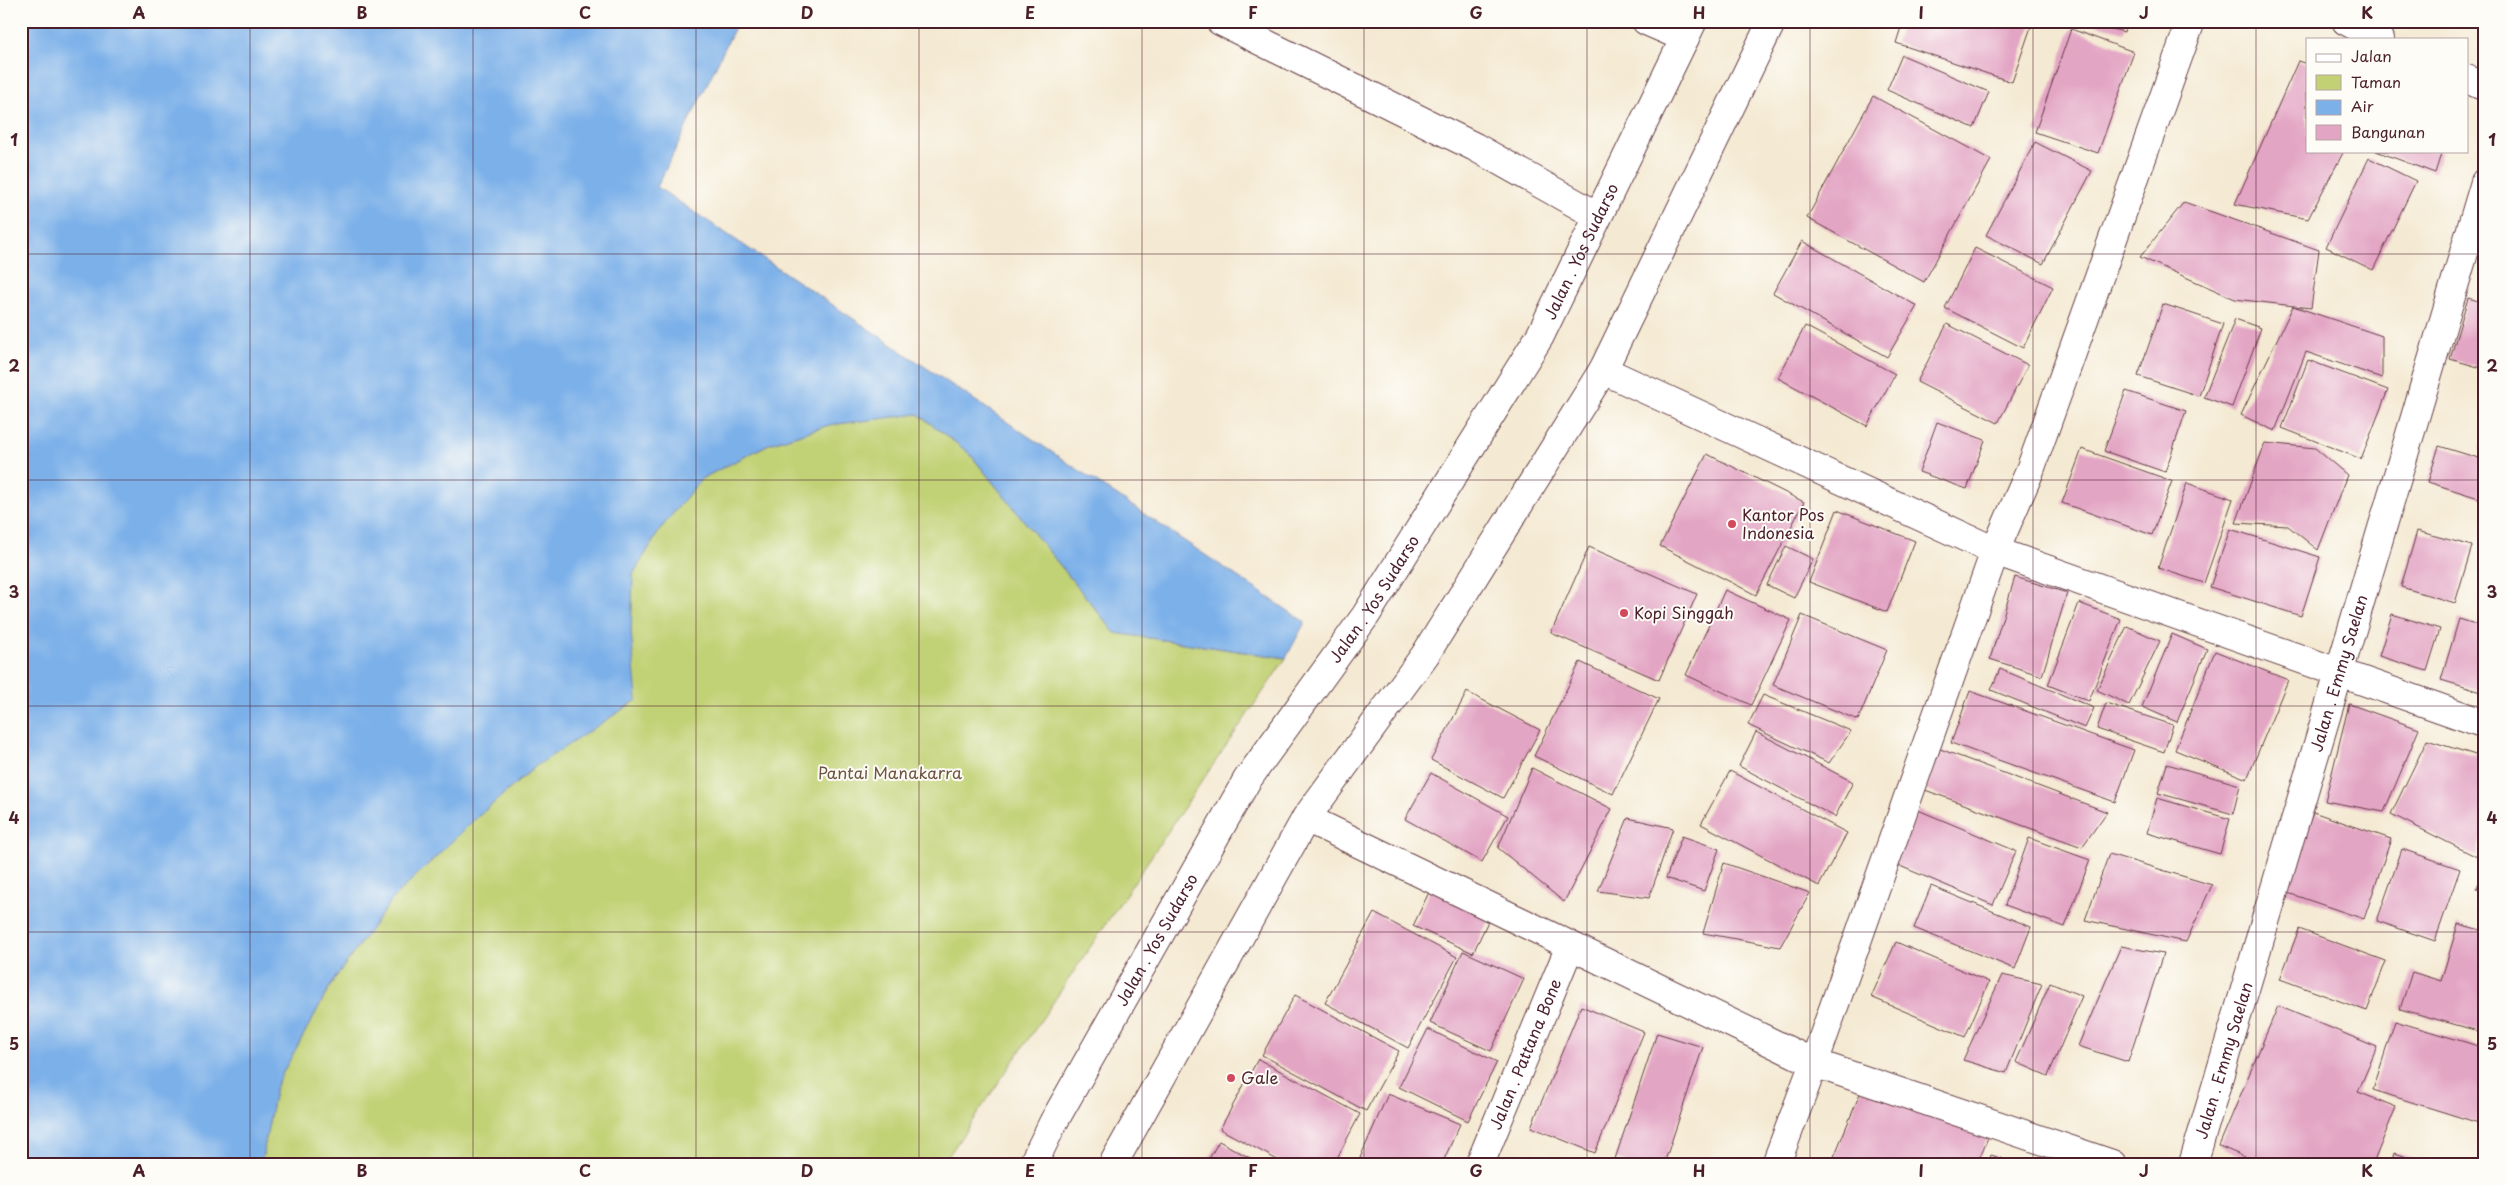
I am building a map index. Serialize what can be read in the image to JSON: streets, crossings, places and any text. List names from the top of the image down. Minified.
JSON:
{"streets":{"main road":["Jalan . Yos Sudarso","Jalan . Emmy Saelan","Jalan . Pattana Bone"]},"parks":["Pantai Manakarra"],"places":["Kantor Pos Indonesia","Kopi Singgah","Gale"],"legend":["Jalan","Taman","Air","Bangunan"],"grid":{"columns":["A","B","C","D","E","F","G","H","I","J","K"],"rows":["1","2","3","4","5"]}}
